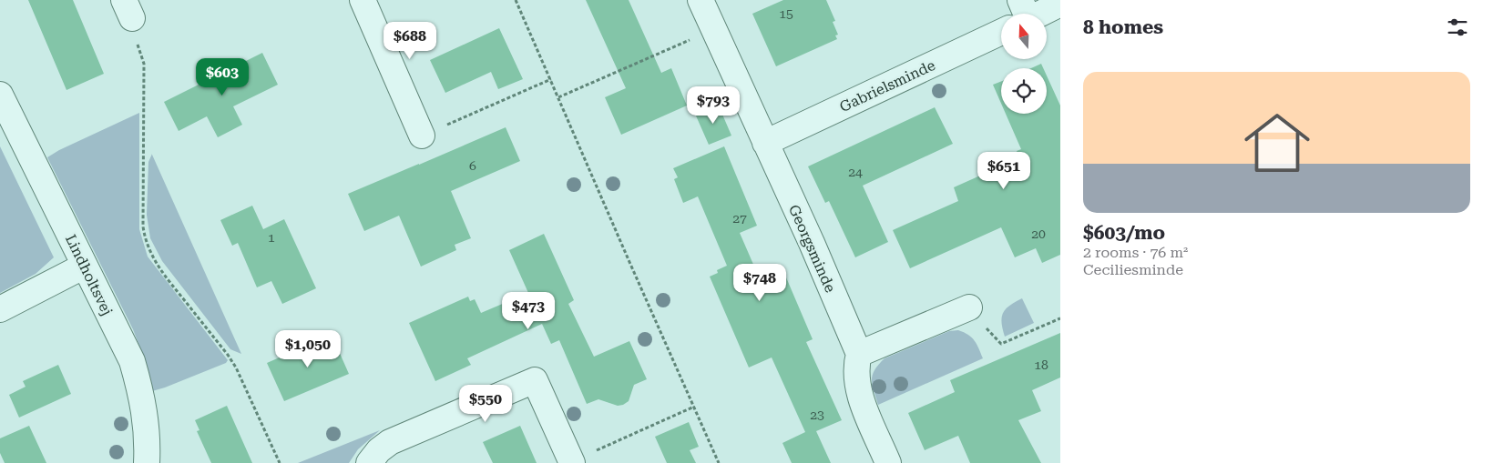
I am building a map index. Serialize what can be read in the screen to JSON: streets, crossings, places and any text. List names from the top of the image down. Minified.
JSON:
{"streets":{"street":["Gabrielsminde","Georgsminde","Lindholtsvej"]},"crossings":[["Gabrielsminde","Georgsminde"]],"house_numbers":["15","6","24","27","20","1","18","23"],"north":"top","page":{"heading":"8 homes","price":["$688","$603","$793","$651","$748","$473","$1,050","$550"],"list":[{"name":"$603/mo","note":"2 rooms · 76 m² · Ceciliesminde"}]}}
